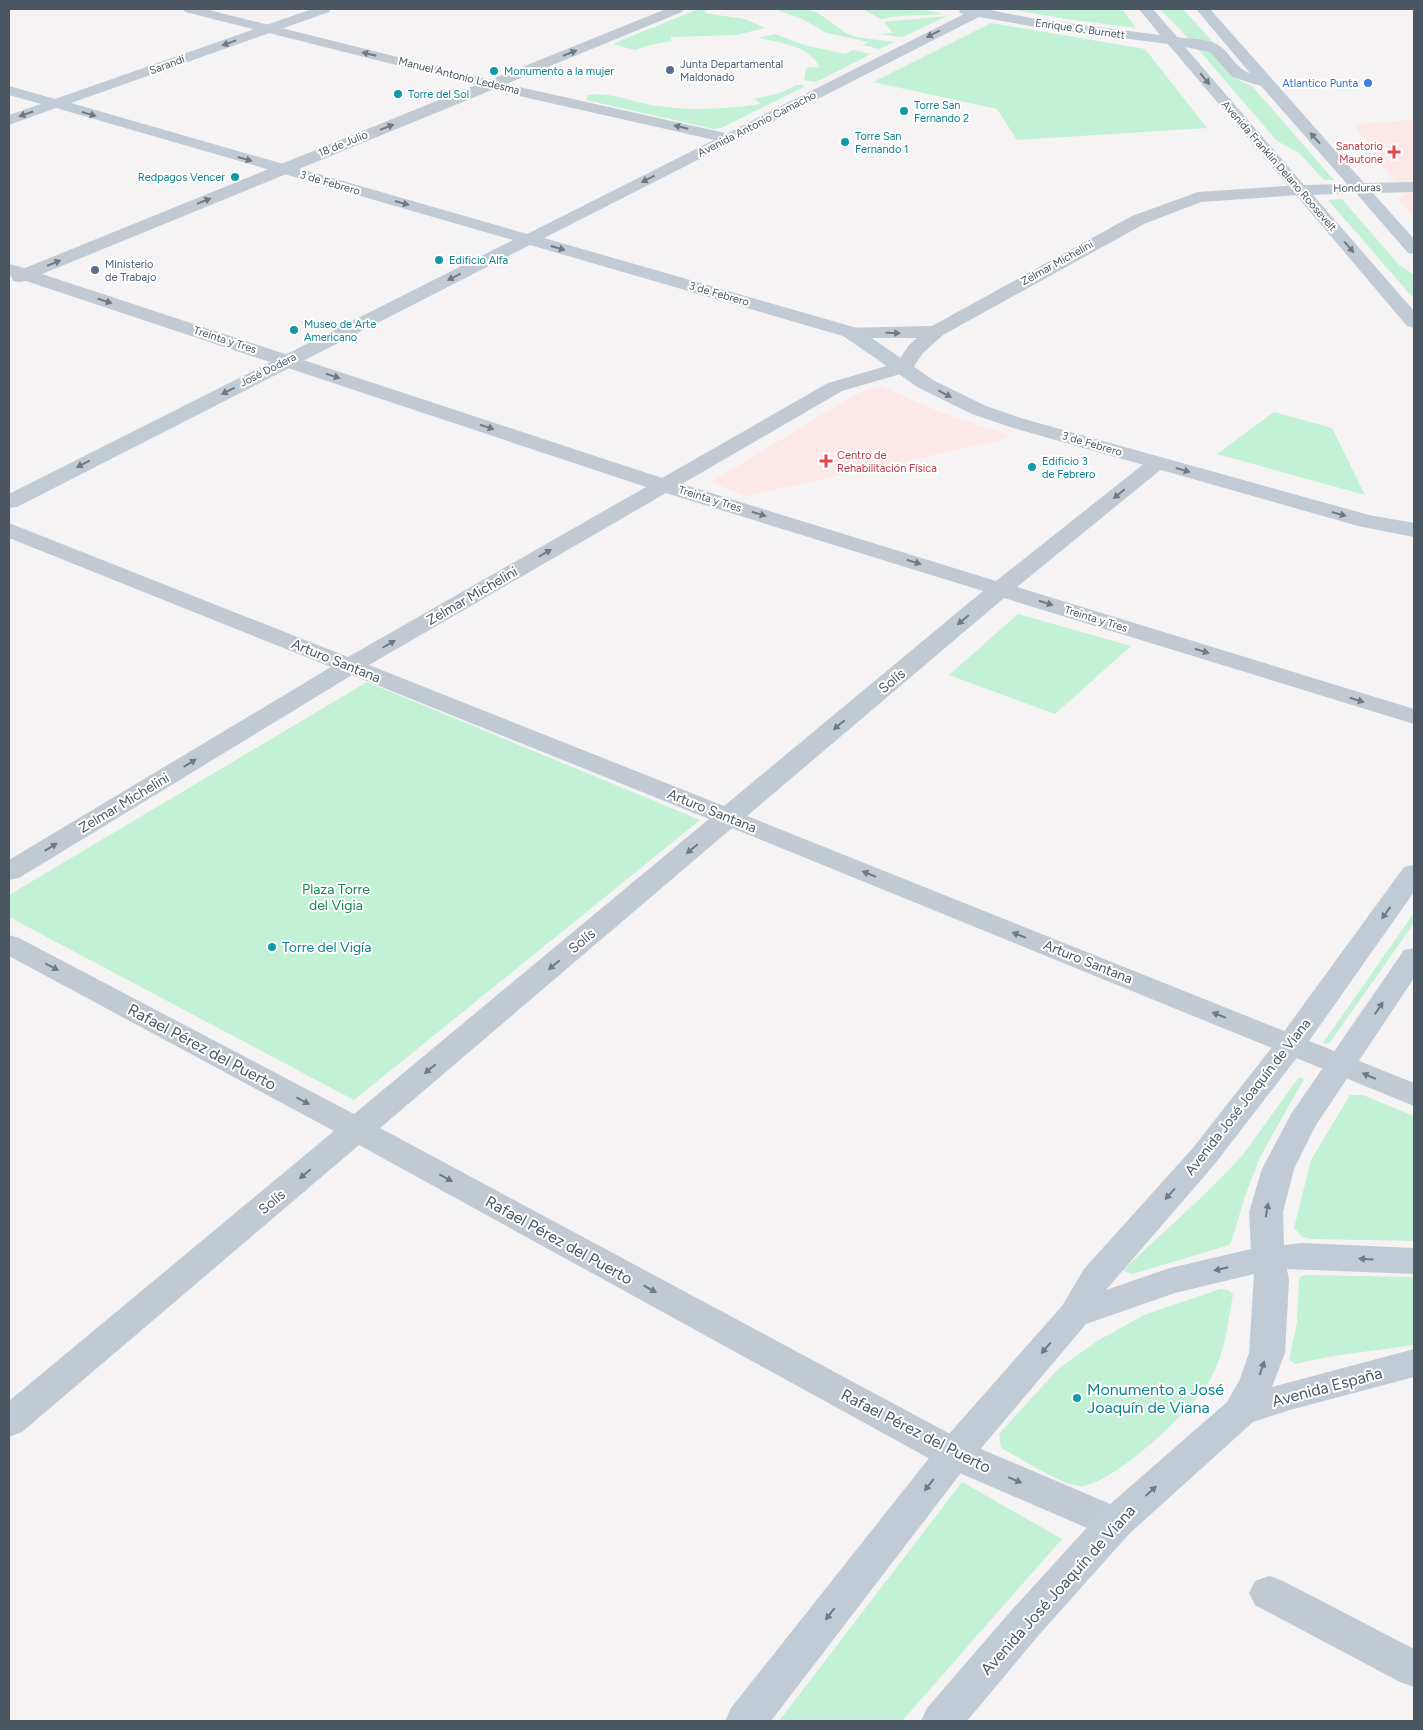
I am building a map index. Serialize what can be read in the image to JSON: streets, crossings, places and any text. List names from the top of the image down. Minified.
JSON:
{"streets":{"street":["Enrique G. Burnett","Sarandí","Manuel Antonio Ledesma","Avenida Antonio Camacho","18 de Julio","Avenida Franklin Delano Roosevelt","3 de Febrero","Honduras","Zelmar Michelini","Treinta y Tres","José Dodera","Arturo Santana","Solís","Rafael Pérez del Puerto","Avenida José Joaquín de Viana","Avenida España"]},"crossings":[["Enrique G. Burnett","Avenida Antonio Camacho"],["Enrique G. Burnett","Avenida Franklin Delano Roosevelt"],["Sarandí","Manuel Antonio Ledesma"],["Sarandí","3 de Febrero"],["Manuel Antonio Ledesma","Avenida Antonio Camacho"],["Manuel Antonio Ledesma","18 de Julio"],["Avenida Antonio Camacho","3 de Febrero"],["Avenida Antonio Camacho","José Dodera"],["18 de Julio","3 de Febrero"],["18 de Julio","Treinta y Tres"],["Avenida Franklin Delano Roosevelt","Honduras"],["Avenida Franklin Delano Roosevelt","Zelmar Michelini"],["3 de Febrero","Zelmar Michelini"],["3 de Febrero","José Dodera"],["3 de Febrero","Solís"],["Honduras","Zelmar Michelini"],["Zelmar Michelini","Treinta y Tres"],["Zelmar Michelini","Arturo Santana"],["Treinta y Tres","José Dodera"],["Treinta y Tres","Solís"],["Arturo Santana","Solís"],["Arturo Santana","Avenida José Joaquín de Viana"],["Solís","Rafael Pérez del Puerto"],["Rafael Pérez del Puerto","Avenida José Joaquín de Viana"],["Avenida José Joaquín de Viana","Avenida España"]],"one_way":["Sarandí","Manuel Antonio Ledesma","Avenida Antonio Camacho","18 de Julio","3 de Febrero","Zelmar Michelini","Treinta y Tres","José Dodera","Arturo Santana","Solís","Rafael Pérez del Puerto"],"parks":["Plaza Torre del Vigia"],"places":{"other":["Junta Departamental Maldonado","Monumento a la mujer","Atlantico Punta","Torre del Sol","Torre San Fernando 2","Torre San Fernando 1","Redpagos Vencer","Edificio Alfa","Ministerio de Trabajo","Museo de Arte Americano","Edificio 3 de Febrero","Torre del Vigía","Monumento a José Joaquín de Viana"],"health":["Sanatorio Mautone","Centro de Rehabilitación Física"]}}
